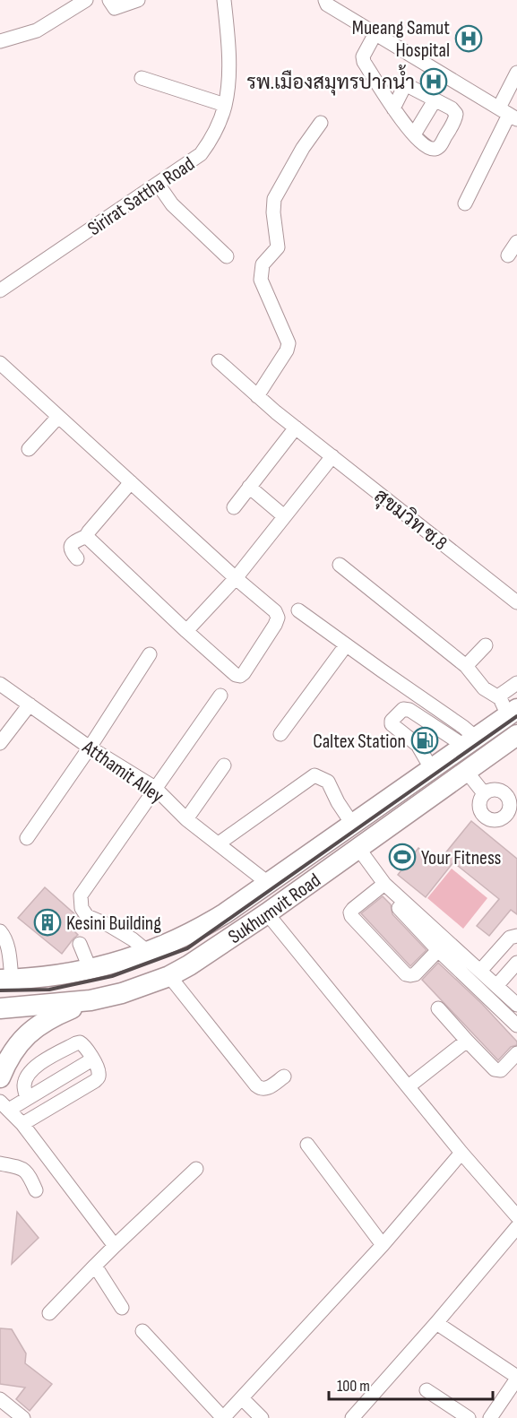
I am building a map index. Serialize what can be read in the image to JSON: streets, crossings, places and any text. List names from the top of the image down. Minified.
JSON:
{"streets":{"highway":["Sukhumvit Road"],"street":["Sirirat Sattha Road","สุขมวิท ซ.8","Atthamit Alley"]},"crossings":[["Atthamit Alley","Sukhumvit Road"]],"places":{"hospital":["Mueang Samut Hospital","รพ.เมืองสมุทรปากน้ำ"],"fuel station":["Caltex Station"],"sports":["Your Fitness"],"building":["Kesini Building"]},"scale_bar":"100 m"}
